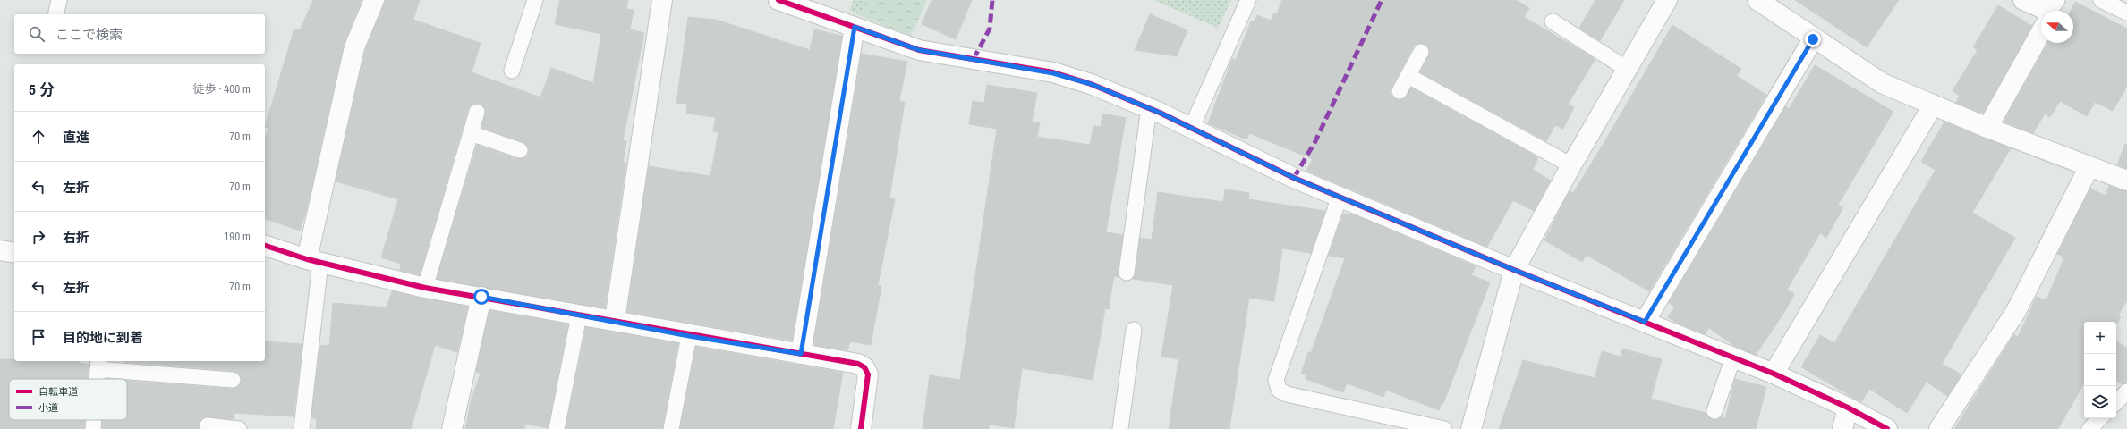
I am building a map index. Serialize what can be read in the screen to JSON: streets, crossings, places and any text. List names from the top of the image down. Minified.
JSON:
{"legend":["自転車道","小道"],"north":"left","page":{"search":"ここで検索","heading":["5 分","徒歩 · 400 m"],"list":[["直進","70 m"],["左折","70 m"],["右折","190 m"],["左折","70 m"],"目的地に到着"],"map_buttons":["+","−"]}}
